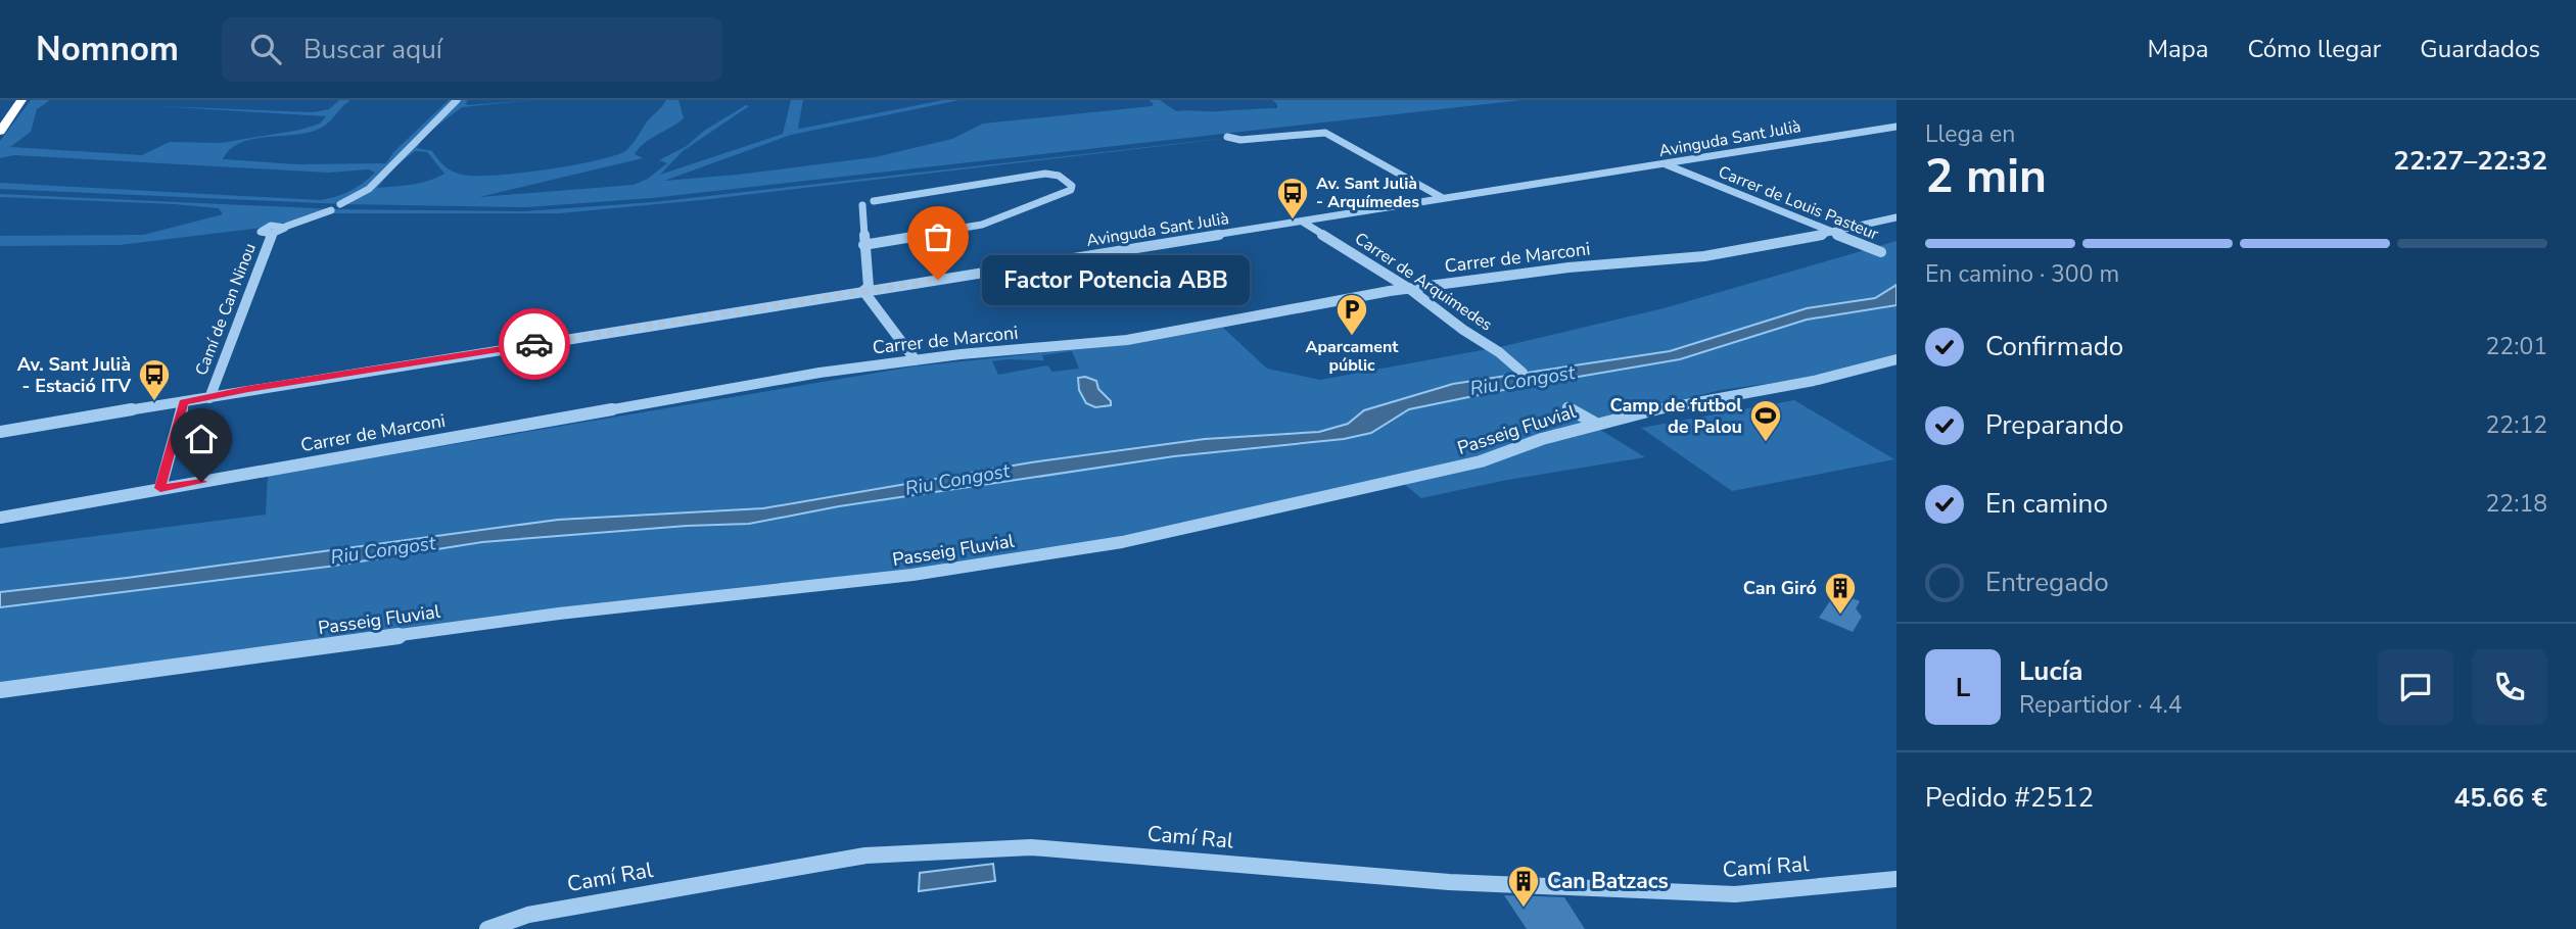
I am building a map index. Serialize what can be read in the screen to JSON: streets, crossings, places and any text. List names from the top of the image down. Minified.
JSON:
{"streets":{"street":["Avinguda Sant Julià","Carrer de Louis Pasteur","Carrer de Marconi","Carrer de Arquimedes","Camí de Can Ninou","Passeig Fluvial","Camí Ral"]},"crossings":[["Avinguda Sant Julià","Carrer de Louis Pasteur"],["Avinguda Sant Julià","Carrer de Arquimedes"],["Avinguda Sant Julià","Camí de Can Ninou"],["Carrer de Louis Pasteur","Carrer de Marconi"],["Carrer de Marconi","Carrer de Arquimedes"]],"water":["Riu Congost"],"places":{"bus stop":["Av. Sant Julià - Arquímedes","Av. Sant Julià - Estació ITV"],"other":["Factor Potencia ABB"],"parking":["Aparcament públic"],"sports":["Camp de futbol de Palou"],"building":["Can Giró","Can Batzacs"]},"page":{"header":"Nomnom","search":"Buscar aquí","nav":["Mapa","Cómo llegar","Guardados"],"heading":["2 min","Llega en","22:27–22:32"],"panel":["Lucía","Repartidor · 4.4","Pedido #2512","45.66 €"],"bar":"En camino · 300 m","bubble":"Factor Potencia ABB","list":[["Confirmado","22:01"],["Preparando","22:12"],["En camino","22:18"],"Entregado"],"round":"L"}}
